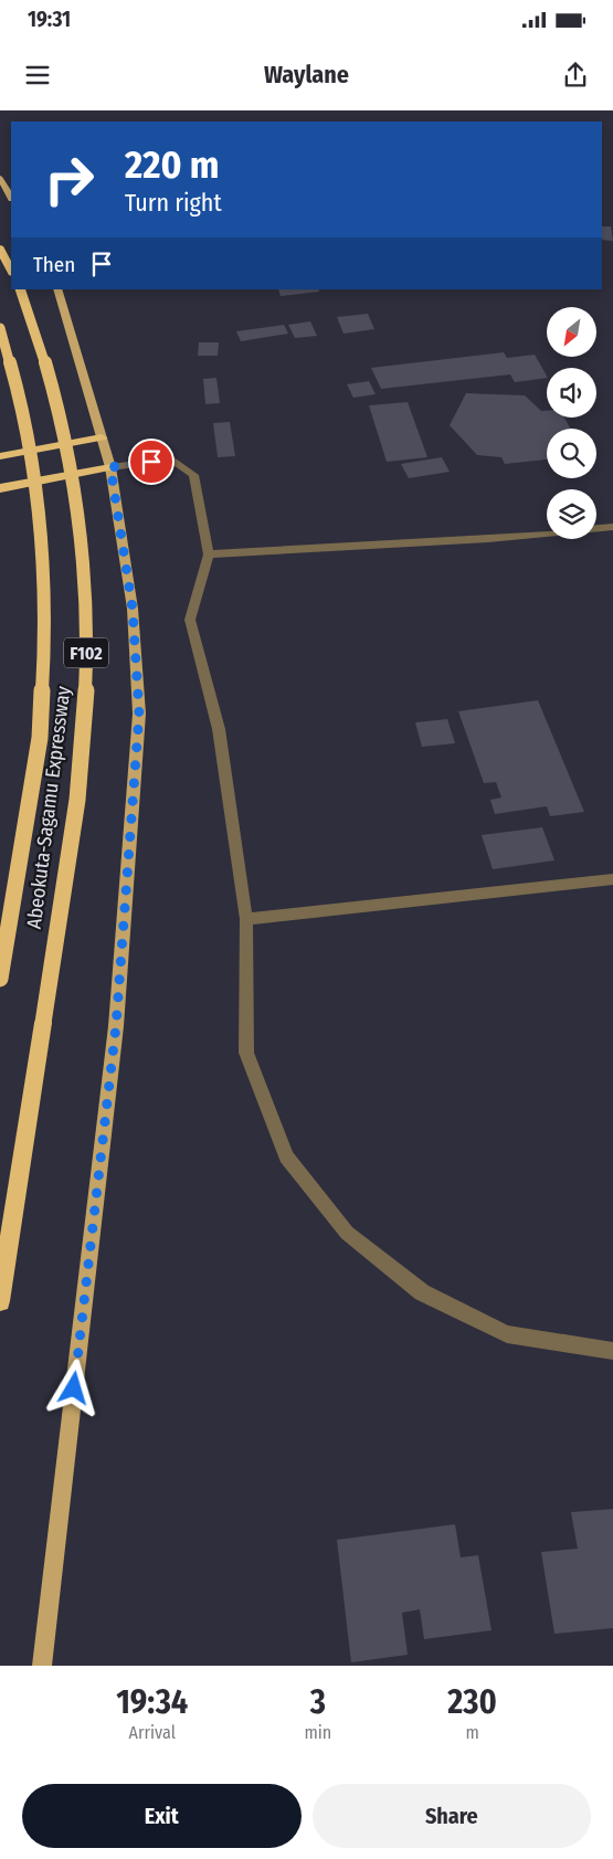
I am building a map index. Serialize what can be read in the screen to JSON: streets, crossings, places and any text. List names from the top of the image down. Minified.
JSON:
{"streets":{"highway":["F102","Abeokuta-Sagamu Expressway"]},"north":"bottom left","page":{"status":"19:31","header":"Waylane","turn":["220 m","Turn right"],"then":"Then","eta":["19:34","Arrival","3","min","230","m"],"buttons":["Exit","Share"]}}
